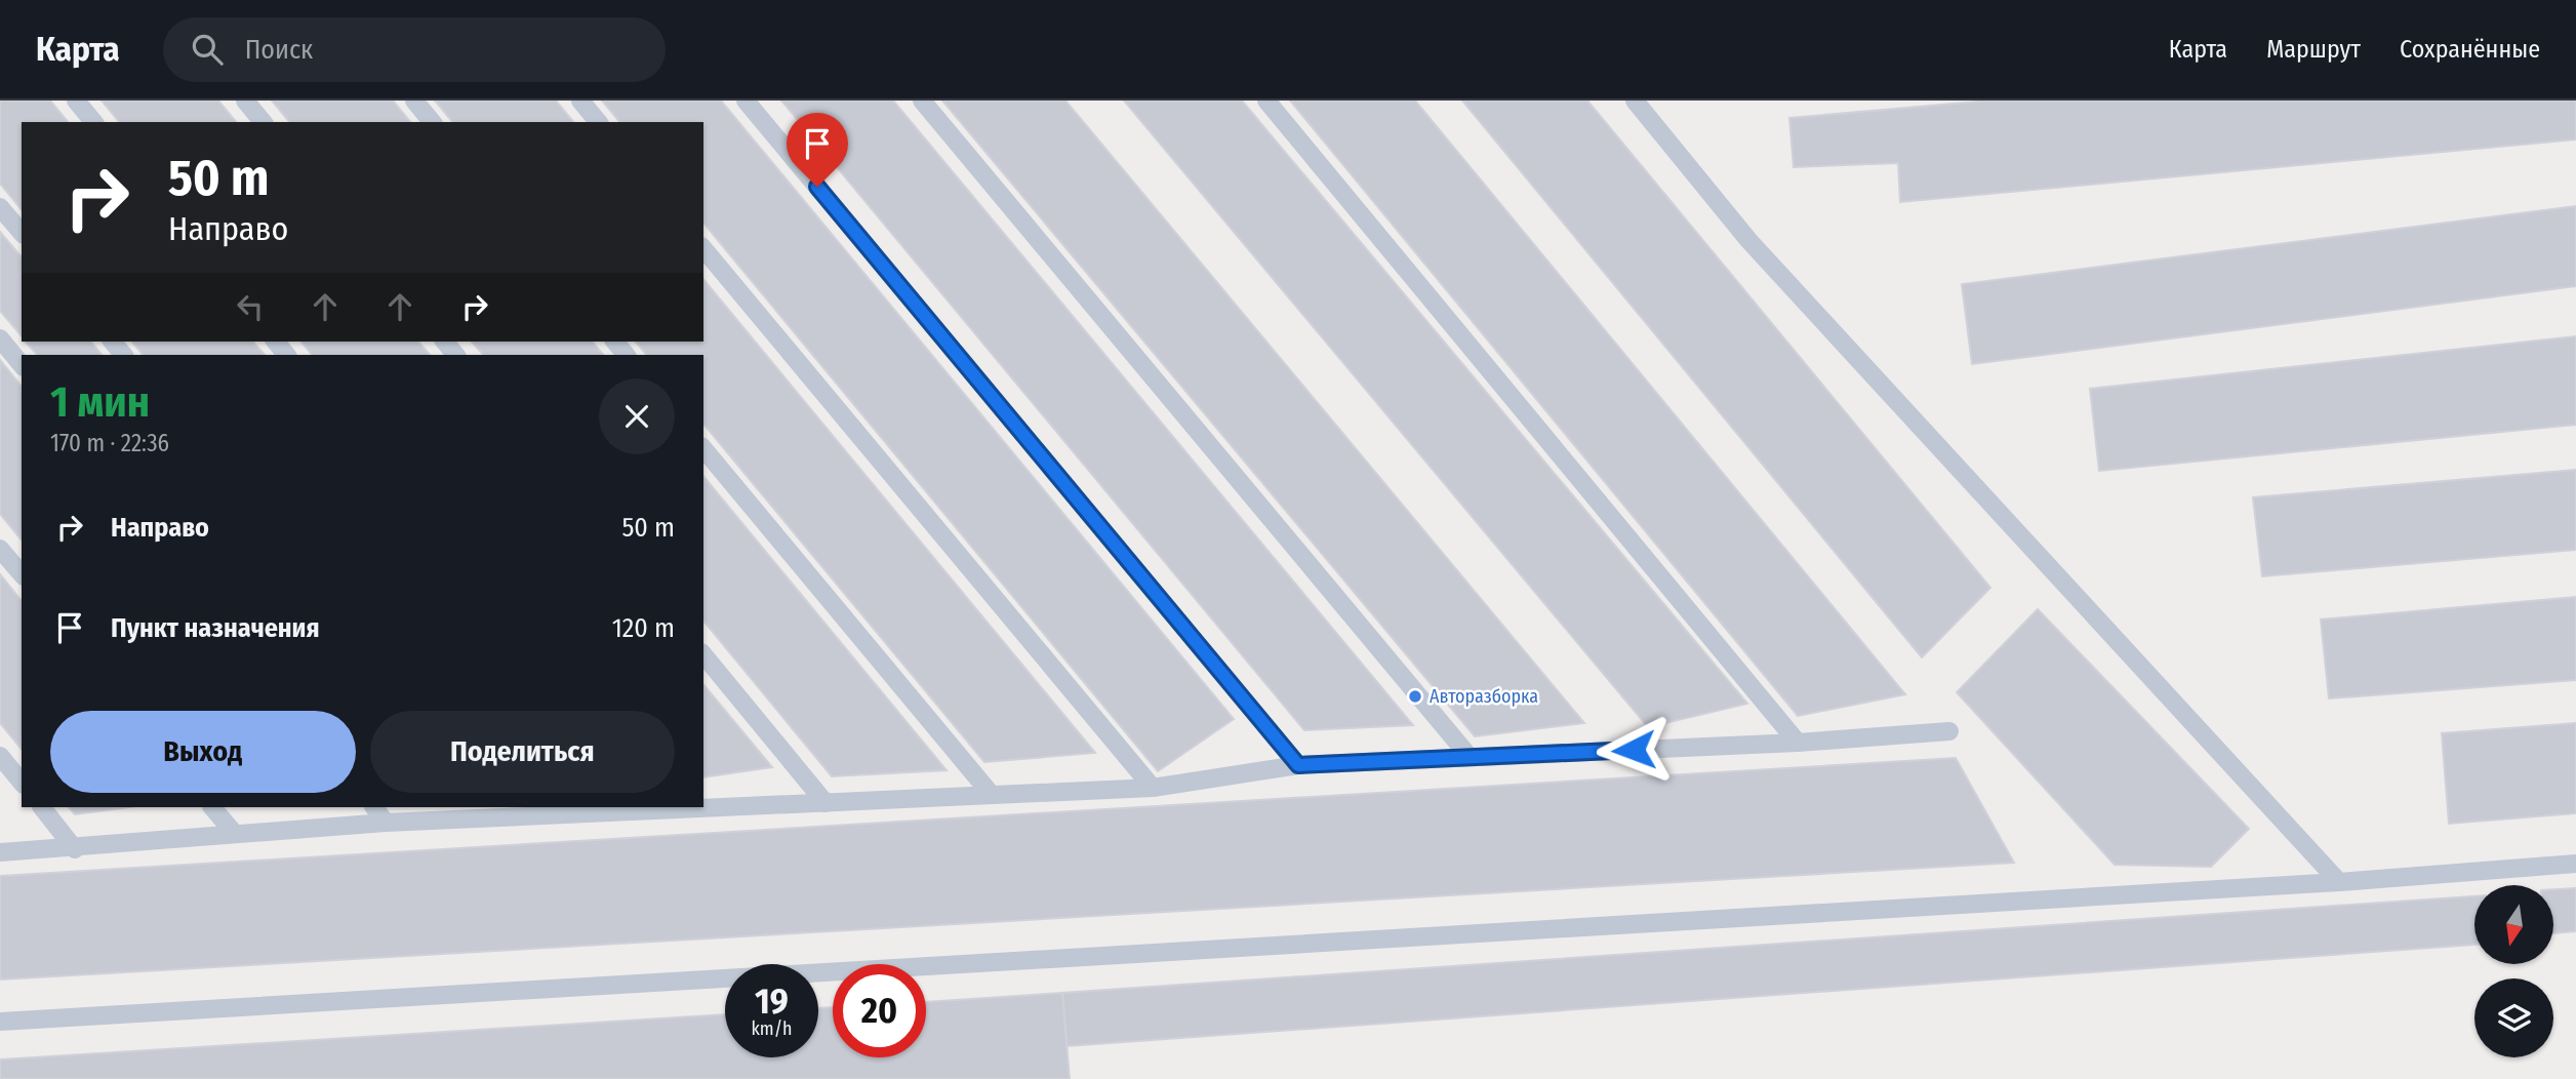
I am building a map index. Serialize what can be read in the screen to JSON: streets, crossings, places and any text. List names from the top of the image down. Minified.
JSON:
{"places":["Авторазборка"],"north":"bottom","page":{"header":"Карта","search":"Поиск","nav":["Карта","Маршрут","Сохранённые"],"turn":["50 m","Направо"],"heading":["1 мин","170 m · 22:36"],"list":[{"name":"Направо","value":"50 m"},{"name":"Пункт назначения","value":"120 m"}],"buttons":["Выход","Поделиться"],"speed":"19 km/h","limit":"20"}}
